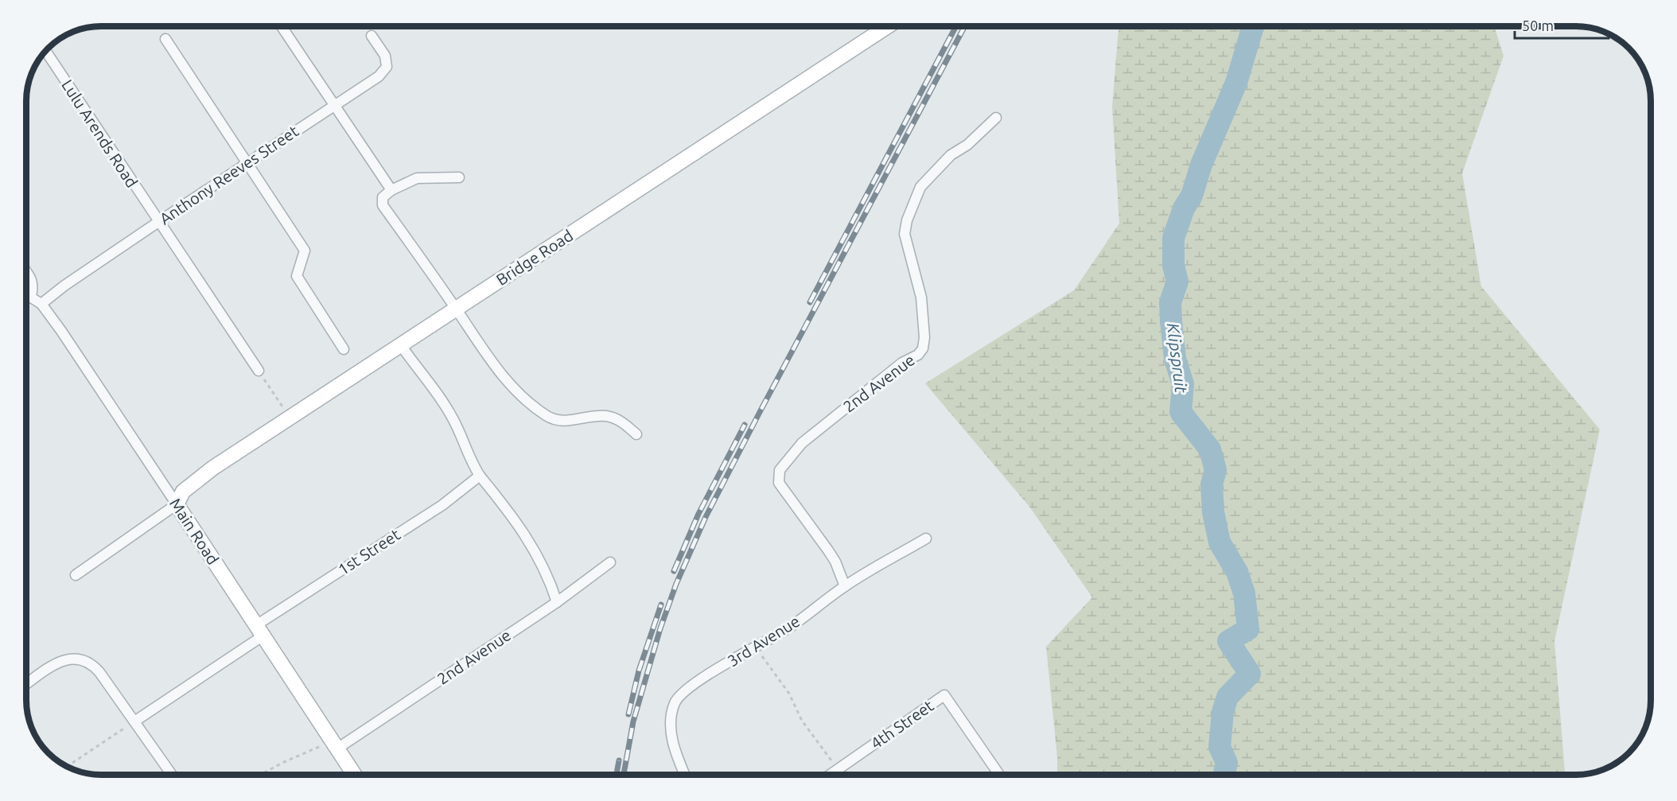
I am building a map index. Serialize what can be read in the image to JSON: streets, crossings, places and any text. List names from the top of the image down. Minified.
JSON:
{"streets":{"street":["Lulu Arends Road","Anthony Reeves Street","Bridge Road","2nd Avenue","Main Road","1st Street","3rd Avenue","4th Street"]},"crossings":[["Lulu Arends Road","Anthony Reeves Street"],["Anthony Reeves Street","Main Road"],["Bridge Road","Main Road"],["2nd Avenue","Main Road"],["2nd Avenue","3rd Avenue"],["Main Road","1st Street"]],"water":["Klipspruit"],"scale_bar":"50 m"}
